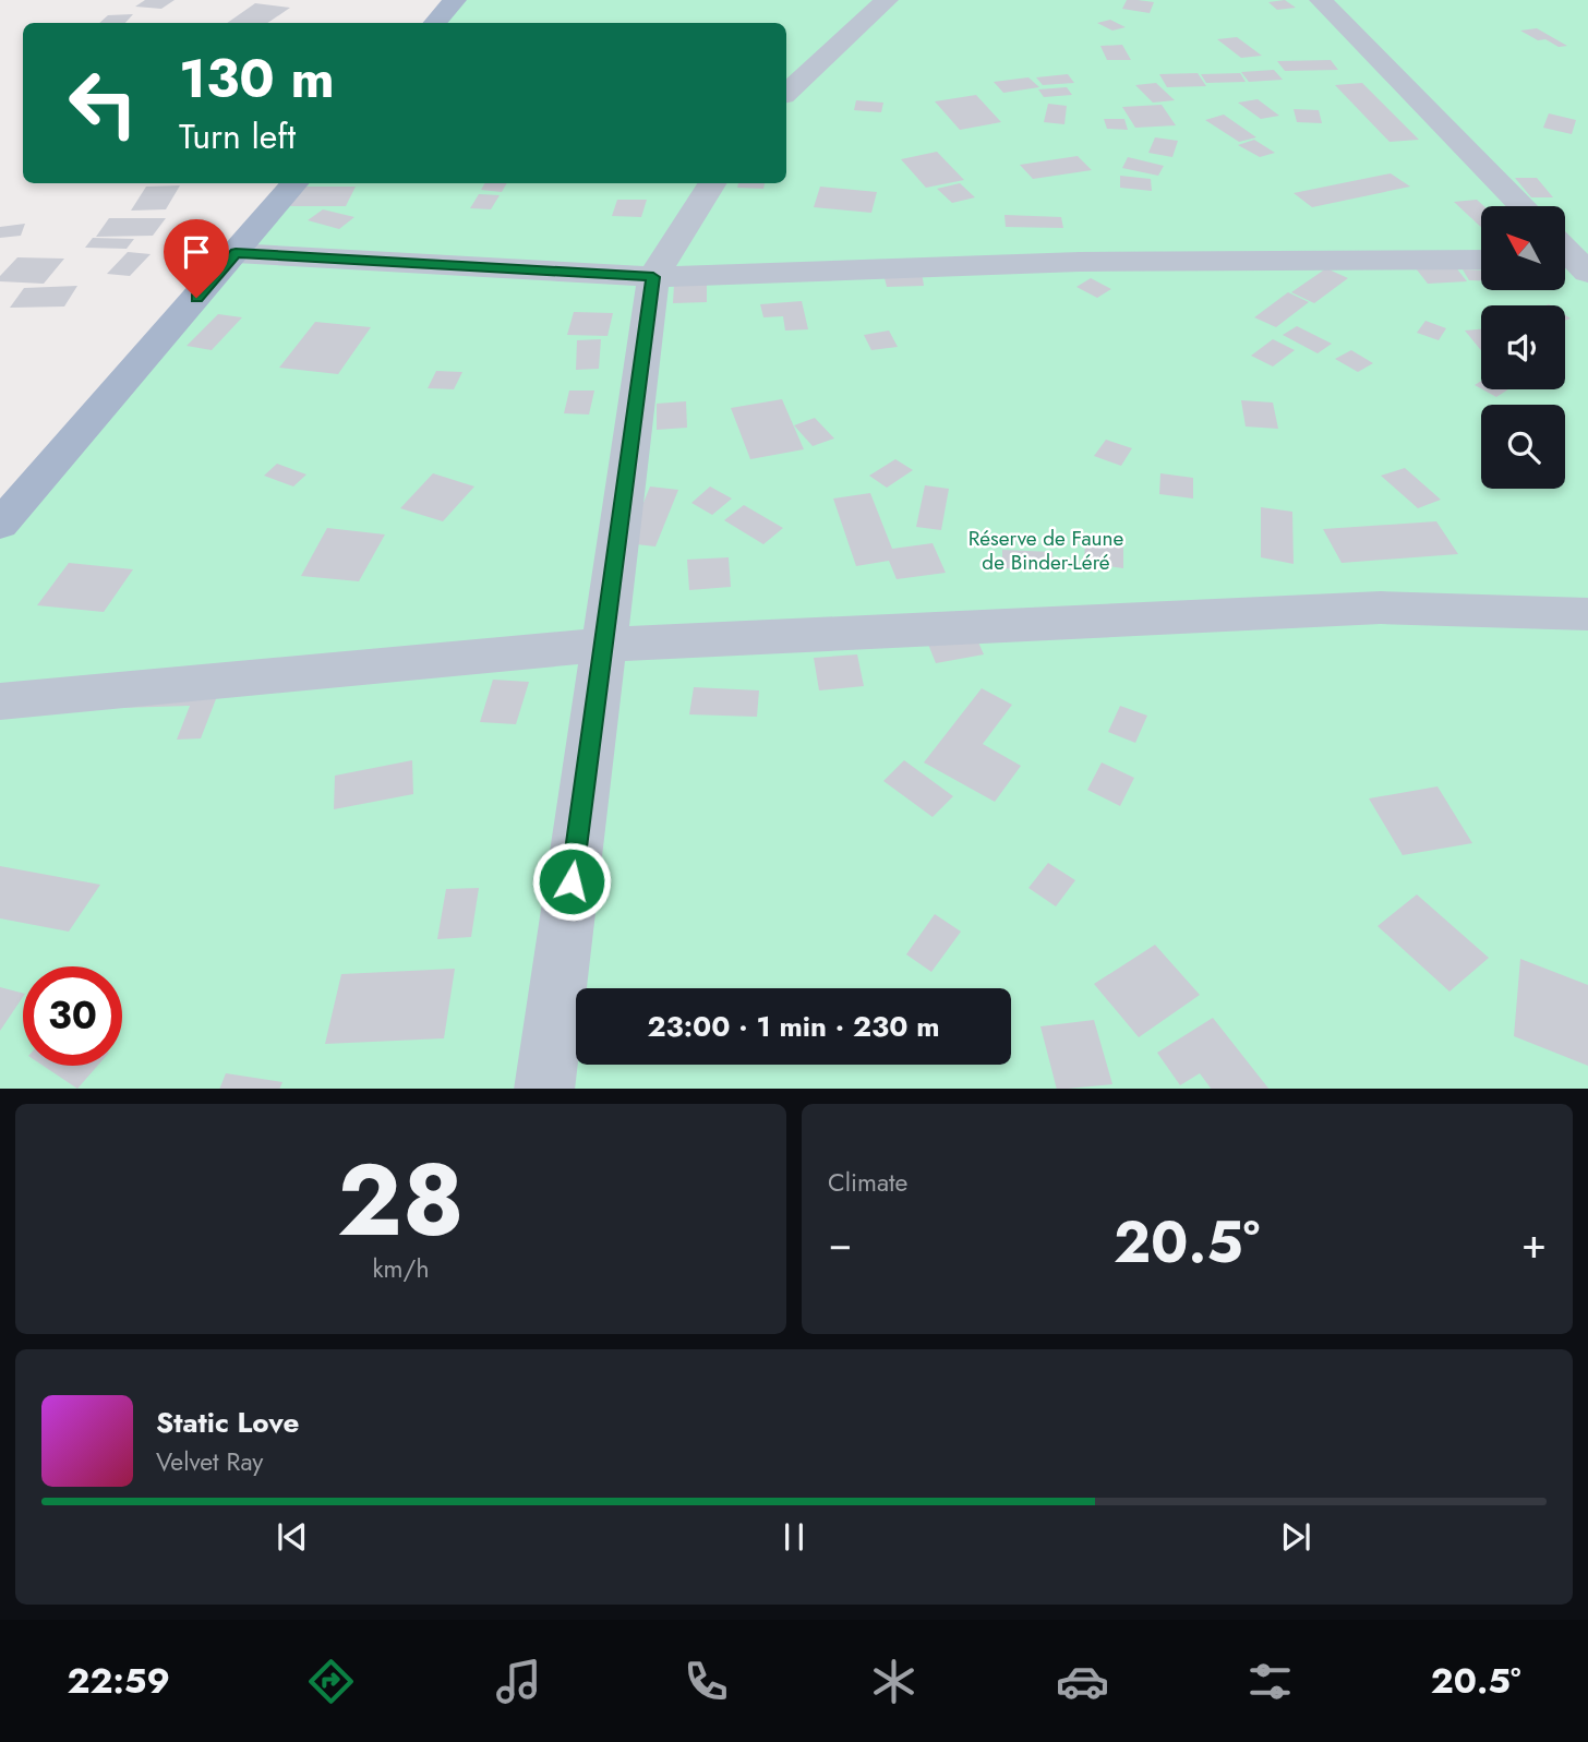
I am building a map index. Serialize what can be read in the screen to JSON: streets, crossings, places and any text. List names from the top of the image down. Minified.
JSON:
{"parks":["Réserve de Faune de Binder-Léré"],"north":"top left","page":{"turn":["130 m","Turn left"],"limit":"30","trip":"23:00 · 1 min · 230 m","tile":[["28","km/h"],"Climate"],"heat":["−","20.5°","+"],"song":["Static Love","Velvet Ray"],"tabs":["22:59","20.5°"]}}
